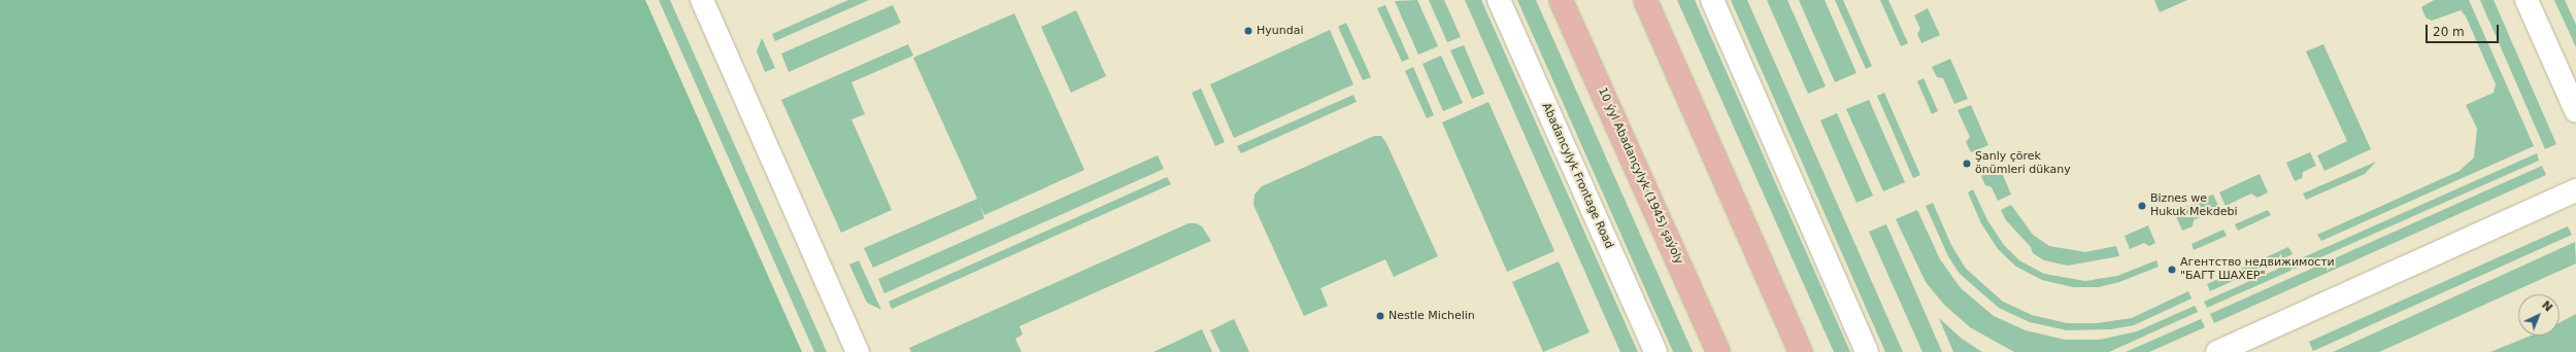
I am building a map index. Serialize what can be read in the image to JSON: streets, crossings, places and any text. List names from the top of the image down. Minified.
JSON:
{"streets":{"main road":["10 ýyl Abadançylyk (1945) şaýoly"],"street":["Abadancylyk Frontage Road"]},"places":["Hyundai","Şanly çörek önümleri dükany","Biznes we Hukuk Mekdebi","Агентство недвижимости \"БАГТ ШАХЕР\"","Nestle Michelin"],"scale_bar":"20 m","north":"top right"}
